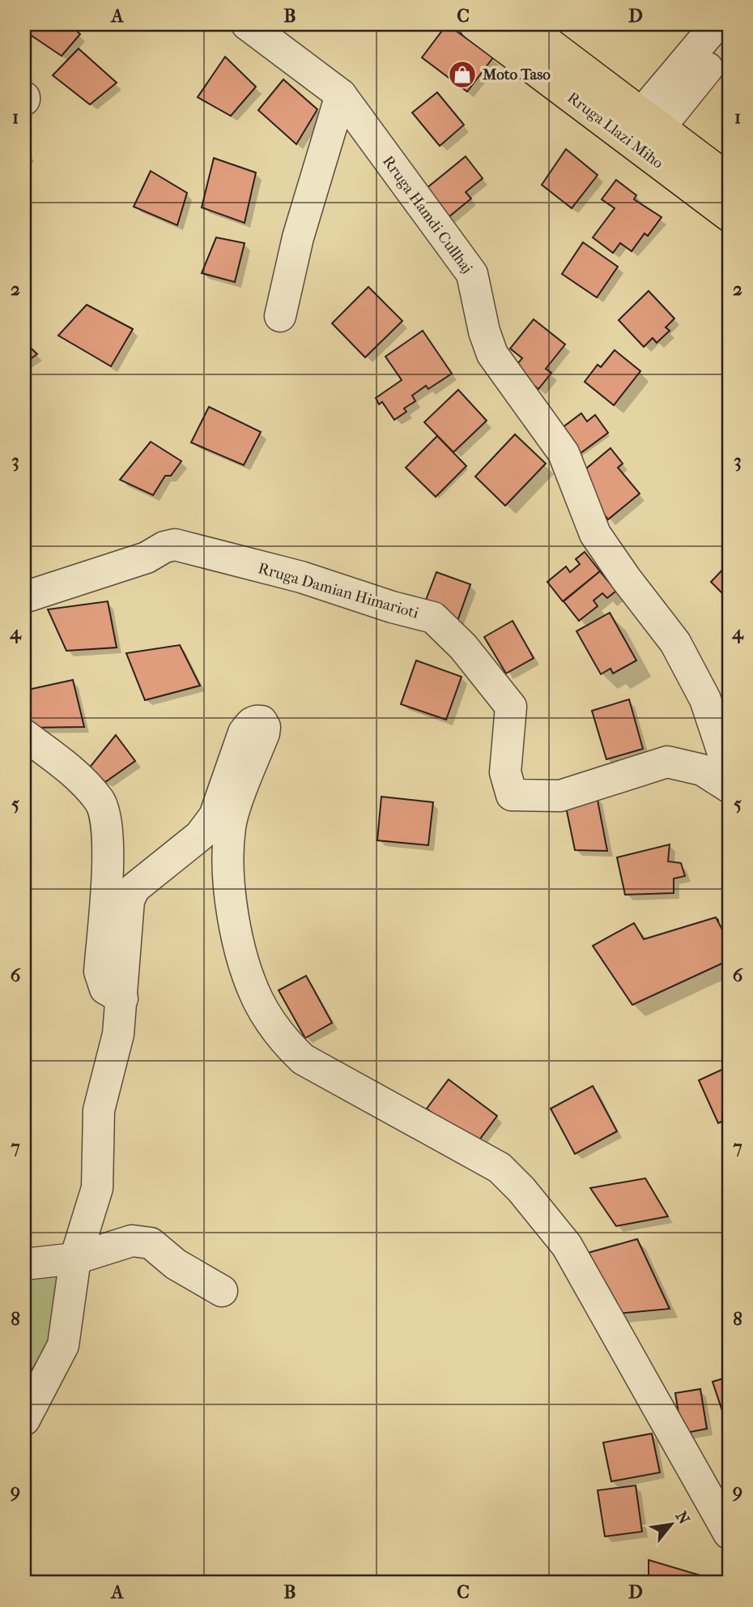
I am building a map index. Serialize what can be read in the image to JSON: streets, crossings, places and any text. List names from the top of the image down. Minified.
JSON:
{"streets":{"main road":["Rruga Llazi Miho"],"street":["Rruga Hamdi Cullhaj","Rruga Damian Himarioti"]},"places":{"shop":["Moto Taso"]},"north":"top right","grid":{"columns":["A","B","C","D"],"rows":["1","2","3","4","5","6","7","8","9"]}}
